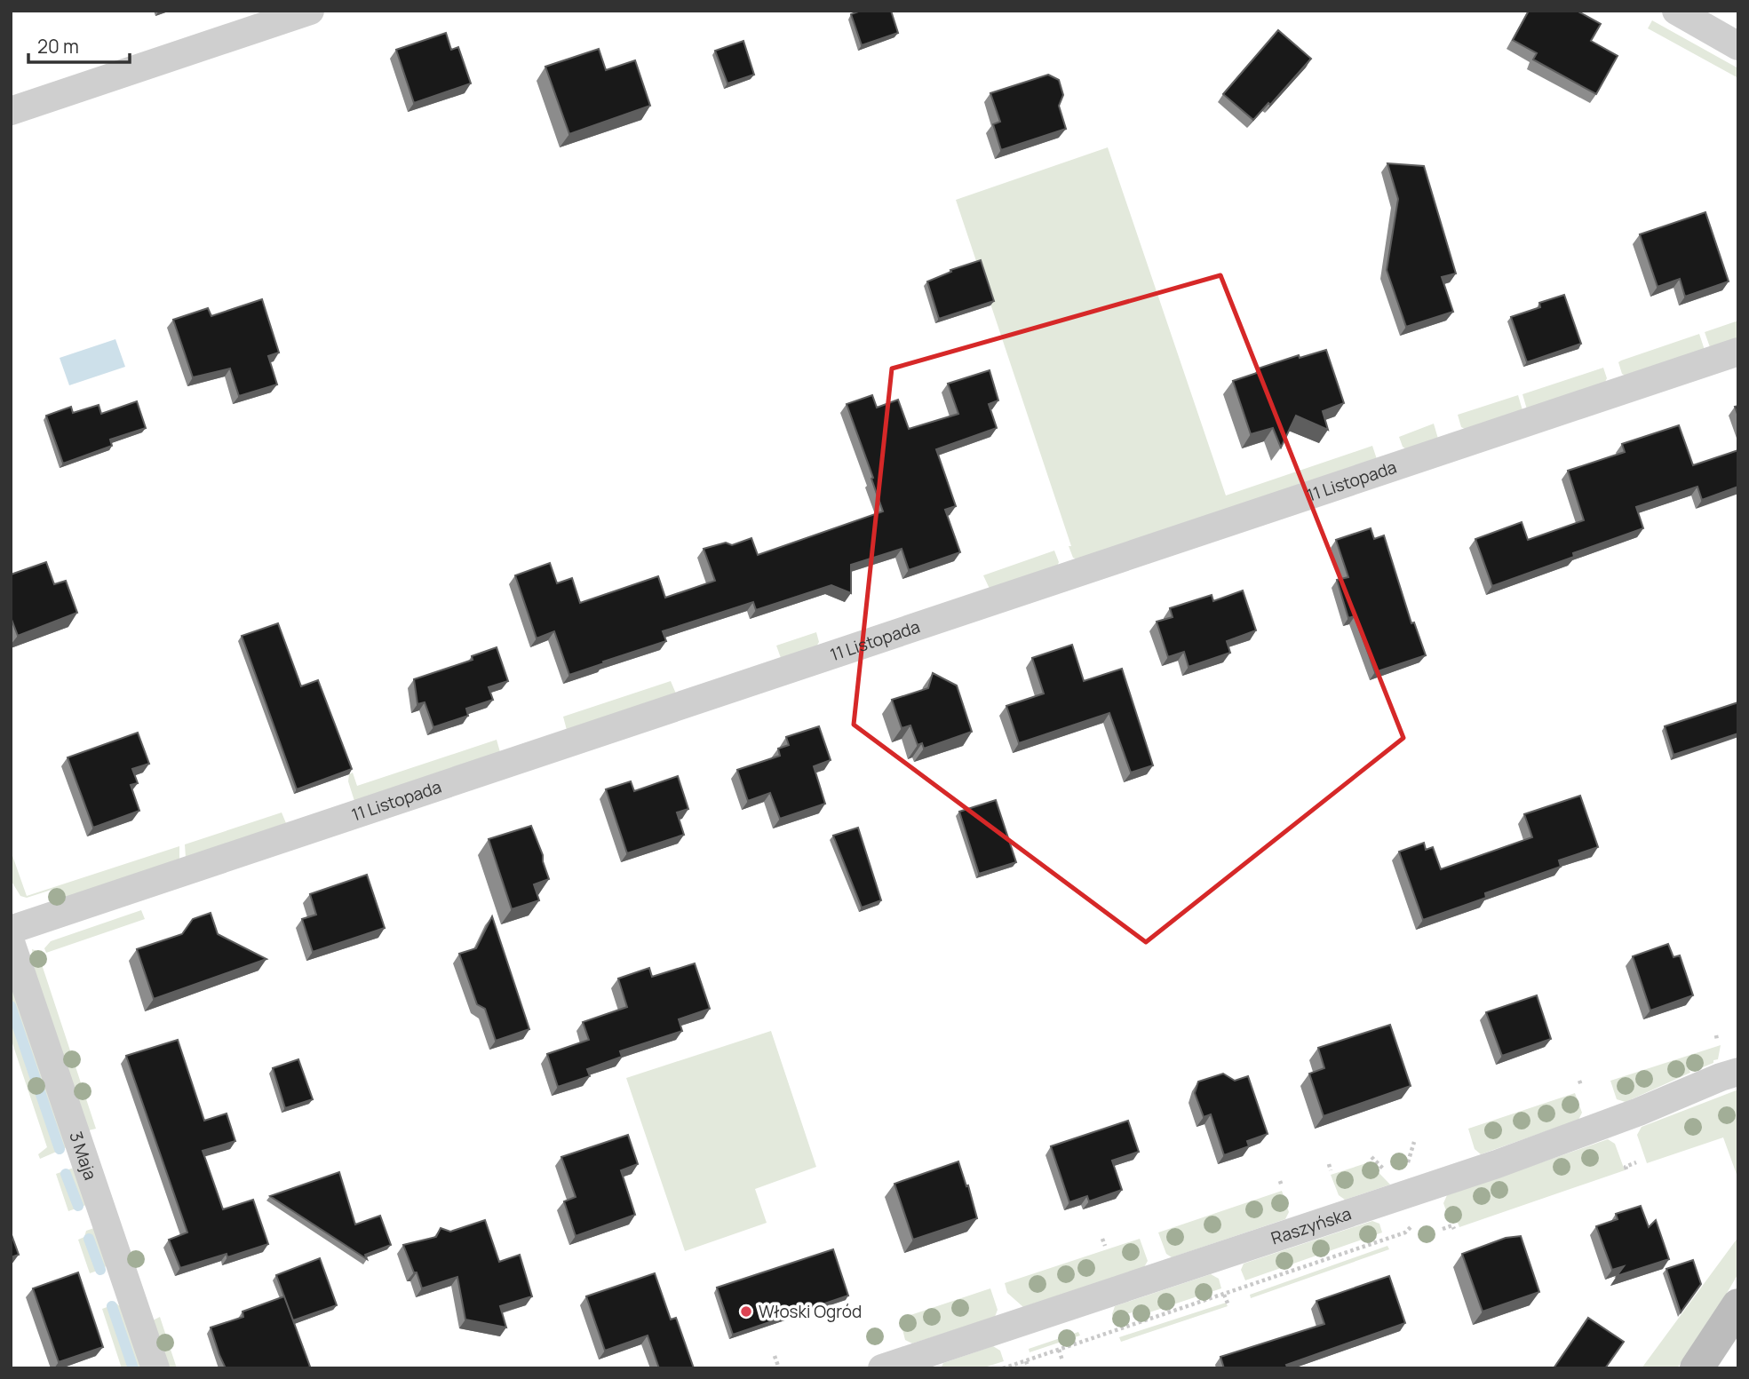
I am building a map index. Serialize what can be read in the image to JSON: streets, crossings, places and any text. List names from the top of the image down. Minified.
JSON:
{"streets":{"street":["11 Listopada","3 Maja","Raszyńska"]},"places":["Włoski Ogród"],"scale_bar":"20 m"}
